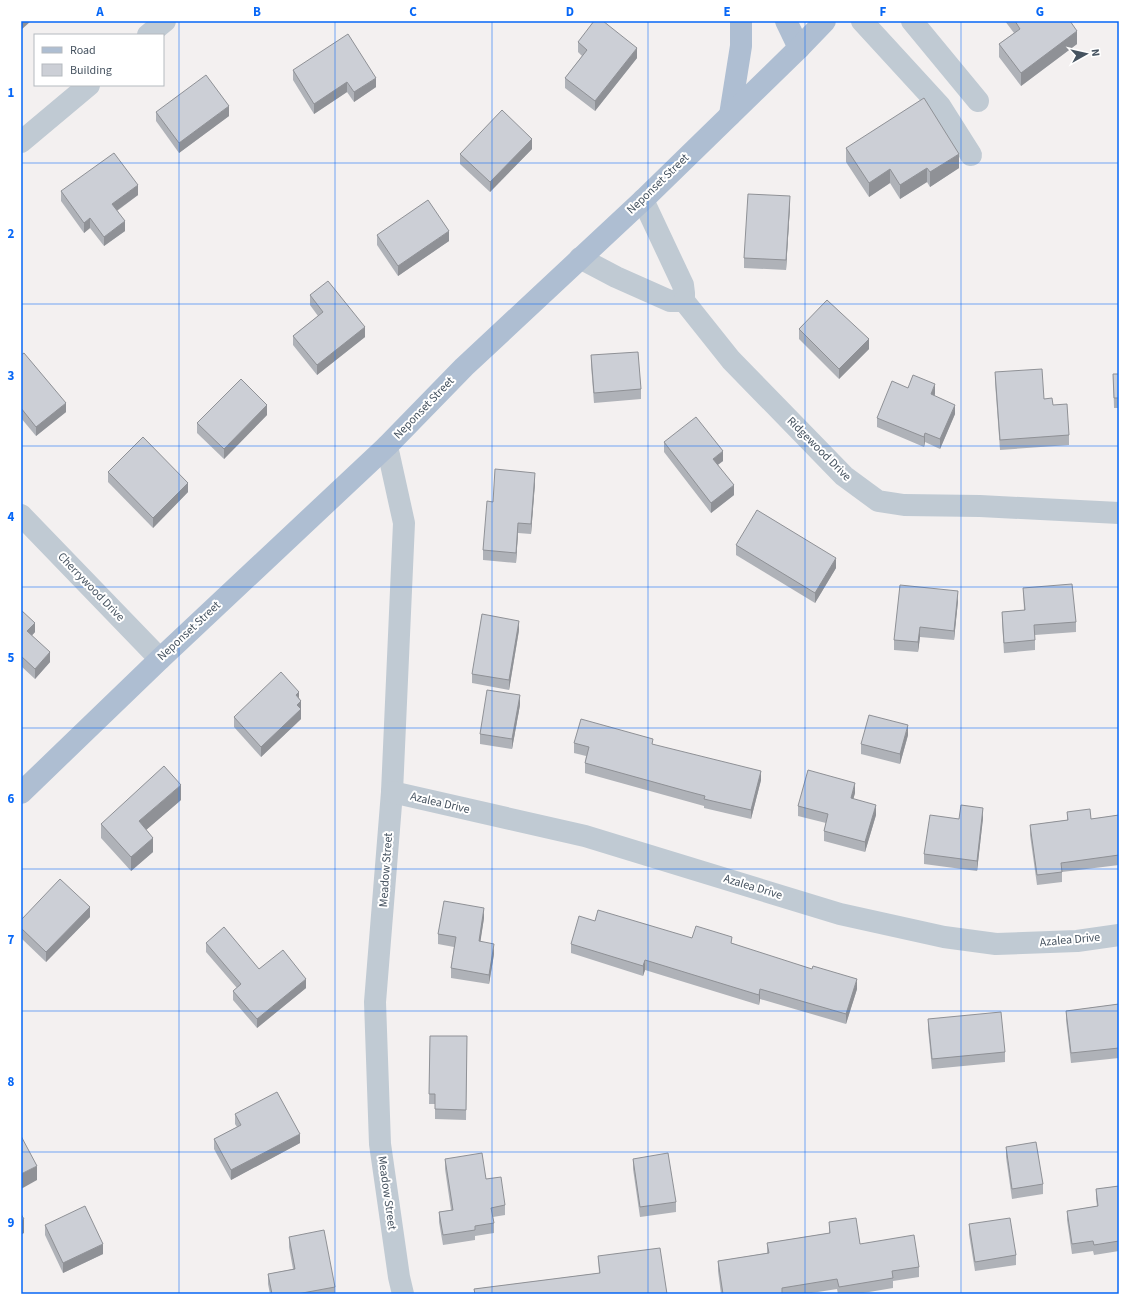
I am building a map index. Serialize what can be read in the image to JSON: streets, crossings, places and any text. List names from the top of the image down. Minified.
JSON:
{"streets":{"main road":["Neponset Street"],"street":["Ridgewood Drive","Cherrywood Drive","Azalea Drive","Meadow Street"]},"crossings":[["Neponset Street","Cherrywood Drive"],["Neponset Street","Meadow Street"],["Azalea Drive","Meadow Street"]],"legend":["Road","Building"],"north":"right","grid":{"columns":["A","B","C","D","E","F","G"],"rows":["1","2","3","4","5","6","7","8","9"]}}
